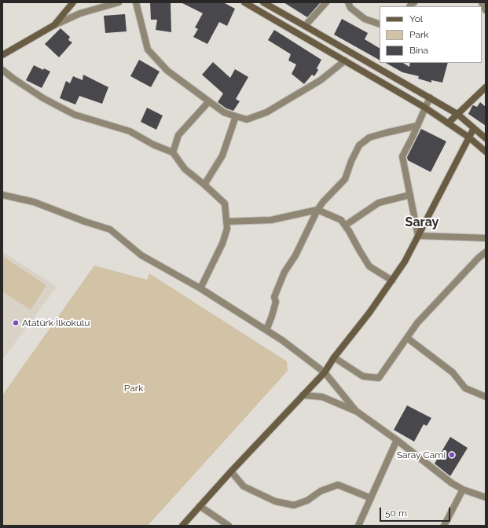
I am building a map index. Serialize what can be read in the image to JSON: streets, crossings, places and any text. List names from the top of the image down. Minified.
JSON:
{"districts":["Saray"],"parks":["Park"],"places":["Atatürk İlkokulu","Saray Cami"],"legend":["Yol","Park","Bina"],"scale_bar":"50 m"}
